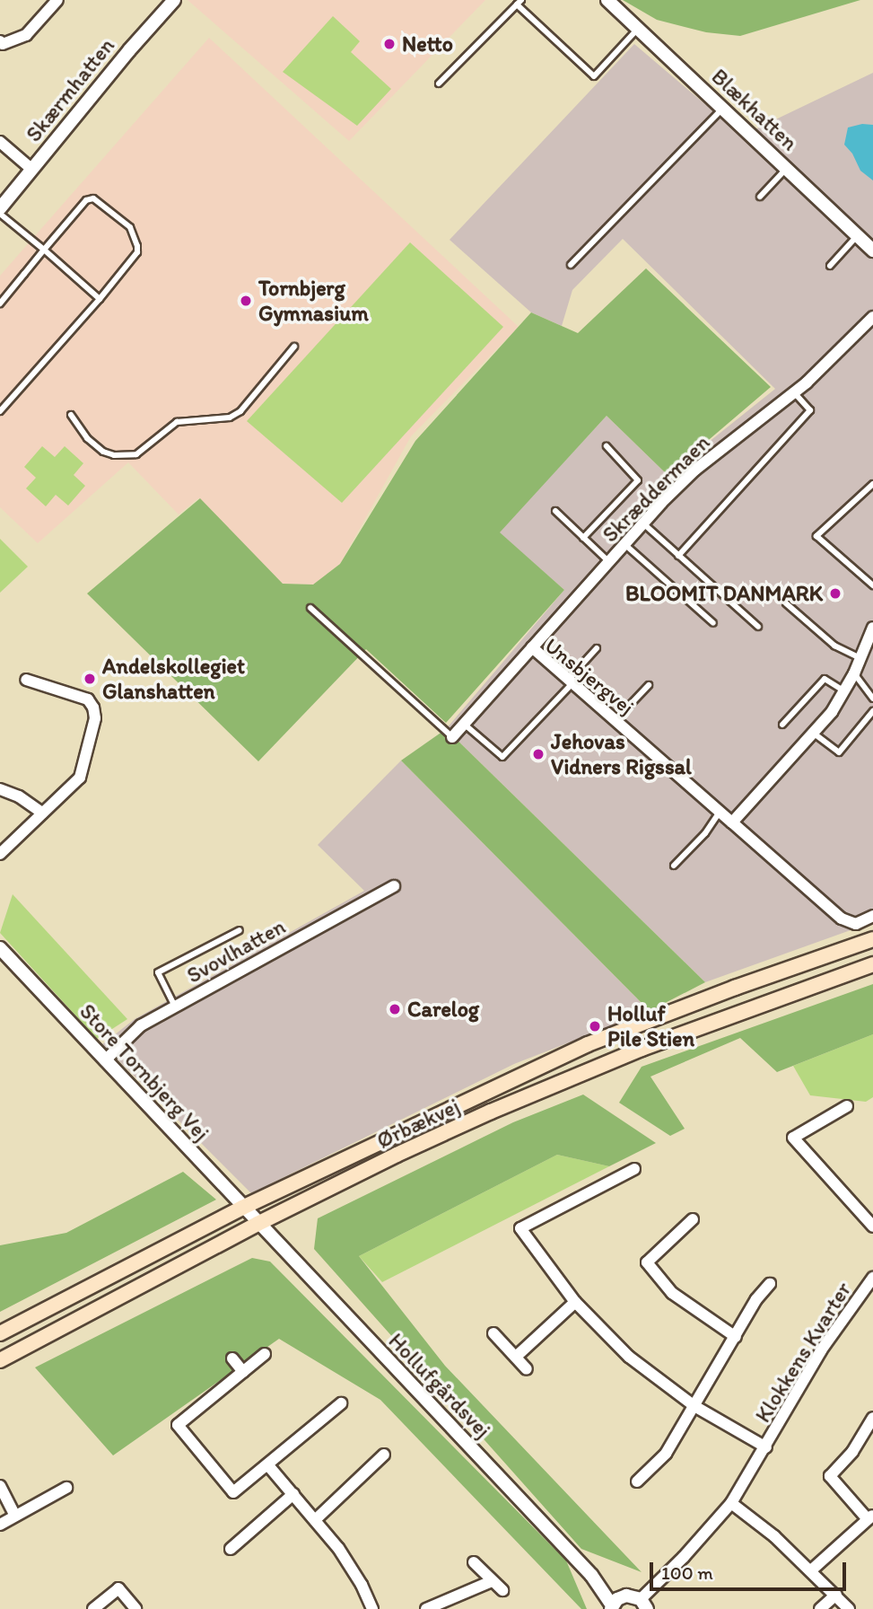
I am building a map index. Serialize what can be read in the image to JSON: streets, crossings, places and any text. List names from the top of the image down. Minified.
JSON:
{"streets":{"main road":["Ørbækvej"],"street":["Skærmhatten","Blækhatten","Skræddermaen","Unsbjergvej","Svovlhatten","Store Tornbjerg Vej","Klokkens Kvarter","Hollufgårdsvej"]},"crossings":[["Skræddermaen","Unsbjergvej"],["Svovlhatten","Store Tornbjerg Vej"],["Store Tornbjerg Vej","Ørbækvej"],["Store Tornbjerg Vej","Hollufgårdsvej"],["Ørbækvej","Hollufgårdsvej"]],"places":["Netto","Tornbjerg Gymnasium","BLOOMIT DANMARK","Andelskollegiet Glanshatten","Jehovas Vidners Rigssal","Carelog","Holluf Pile Stien"],"scale_bar":"100 m"}
